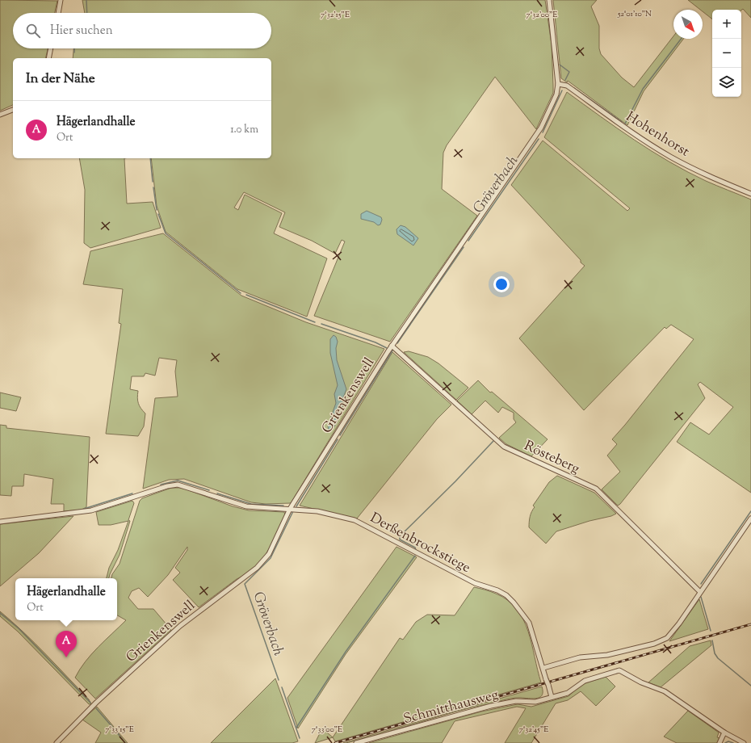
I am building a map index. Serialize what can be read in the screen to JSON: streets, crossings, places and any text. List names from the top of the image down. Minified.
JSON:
{"streets":{"street":["Hohenhorst","Grienkenswell","Rösteberg","Derßenbrockstiege","Schmitthausweg"]},"crossings":[["Hohenhorst","Grienkenswell"],["Grienkenswell","Rösteberg"],["Grienkenswell","Derßenbrockstiege"],["Derßenbrockstiege","Schmitthausweg"]],"water":["Gröverbach"],"north":"bottom right","page":{"map_buttons":["+","−"],"search":"Hier suchen","heading":"In der Nähe","list":[{"mark":"A","name":"Hägerlandhalle","note":"Ort","value":"1.0 km"}],"popup":["Hägerlandhalle","Ort"],"pins":"A"},"coordinates":["52°01'10\"N","7°32'15\"E","7°32'00\"E","7°33'15\"E","7°33'00\"E","7°32'45\"E"]}
